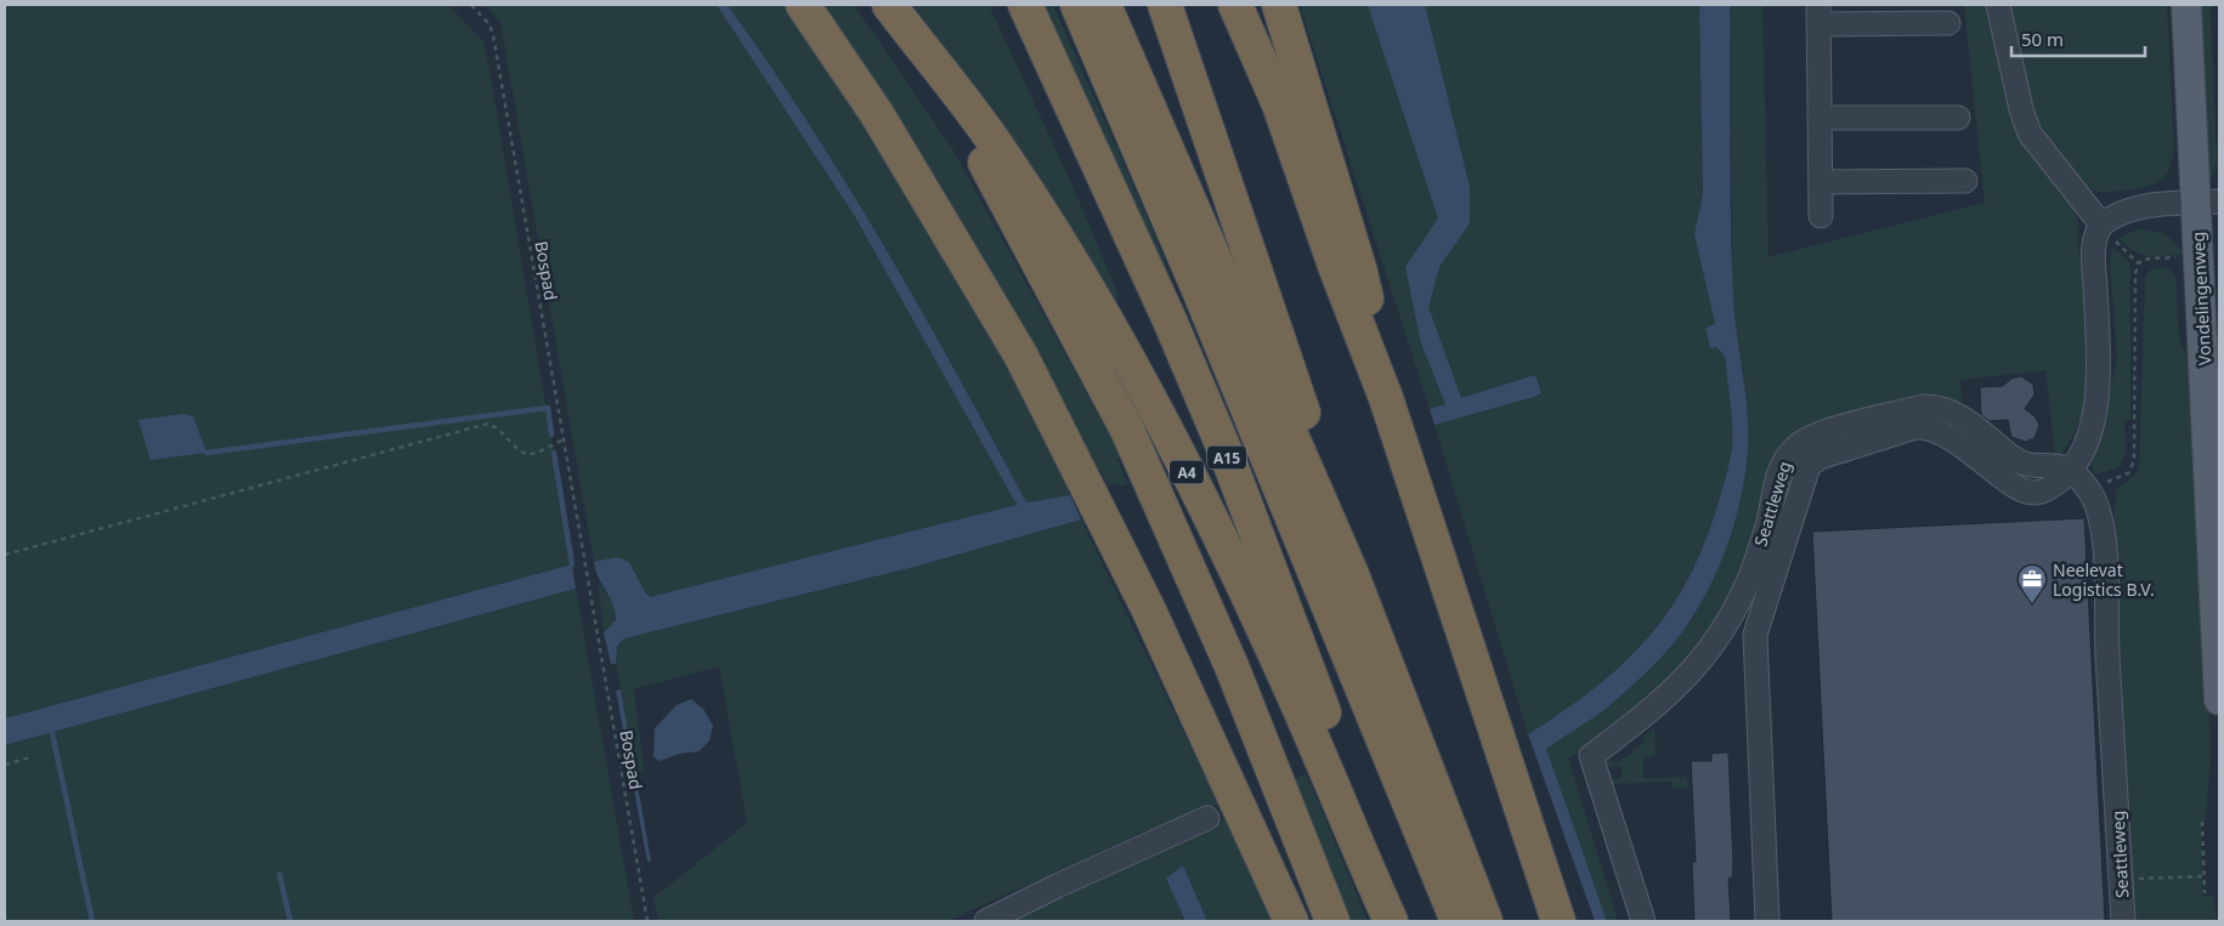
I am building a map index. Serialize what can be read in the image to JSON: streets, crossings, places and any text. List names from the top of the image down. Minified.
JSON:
{"streets":{"highway":["A15","A4"],"main road":["Vondelingenweg"],"street":["Seattleweg"],"path":["Bospad"]},"places":{"office":["Neelevat Logistics B.V."]},"scale_bar":"50 m"}
